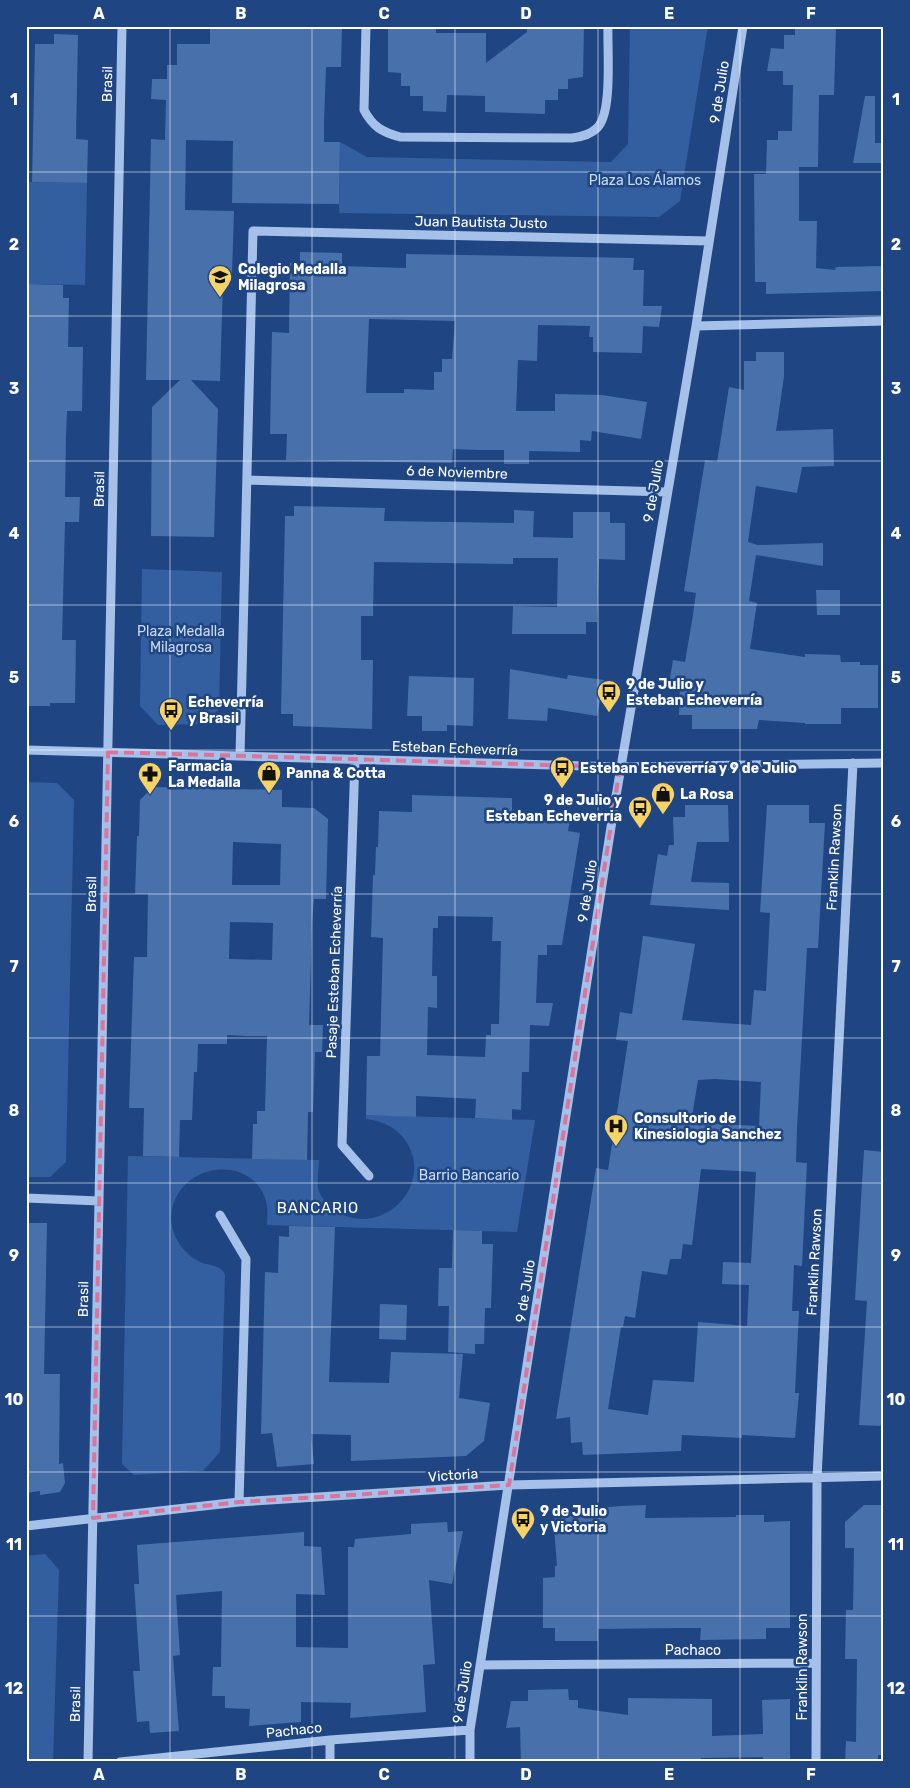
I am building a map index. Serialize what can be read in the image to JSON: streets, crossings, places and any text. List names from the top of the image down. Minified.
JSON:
{"streets":{"street":["Brasil","9 de Julio","Juan Bautista Justo","6 de Noviembre","Esteban Echeverría","Franklin Rawson","Pasaje Esteban Echeverría","Victoria","Pachaco"]},"crossings":[["Brasil","Esteban Echeverría"],["Brasil","Victoria"],["9 de Julio","Juan Bautista Justo"],["9 de Julio","6 de Noviembre"],["9 de Julio","Esteban Echeverría"],["9 de Julio","Victoria"],["9 de Julio","Pachaco"],["Juan Bautista Justo","6 de Noviembre"],["Esteban Echeverría","Franklin Rawson"],["Esteban Echeverría","Pasaje Esteban Echeverría"],["Franklin Rawson","Victoria"],["Franklin Rawson","Pachaco"]],"districts":["BANCARIO"],"parks":["Plaza Los Álamos","Plaza Medalla Milagrosa","Barrio Bancario"],"places":{"school or university":["Colegio Medalla Milagrosa"],"bus stop":["9 de Julio y Esteban Echeverría","Echeverría y Brasil","Esteban Echeverría y 9 de Julio","9 de Julio y Esteban Echeverria","9 de Julio y Victoria"],"shop":["Panna & Cotta","La Rosa"],"pharmacy":["Farmacia La Medalla"],"hospital":["Consultorio de Kinesiologia Sanchez"]},"grid":{"columns":["A","B","C","D","E","F"],"rows":["1","2","3","4","5","6","7","8","9","10","11","12"]}}
